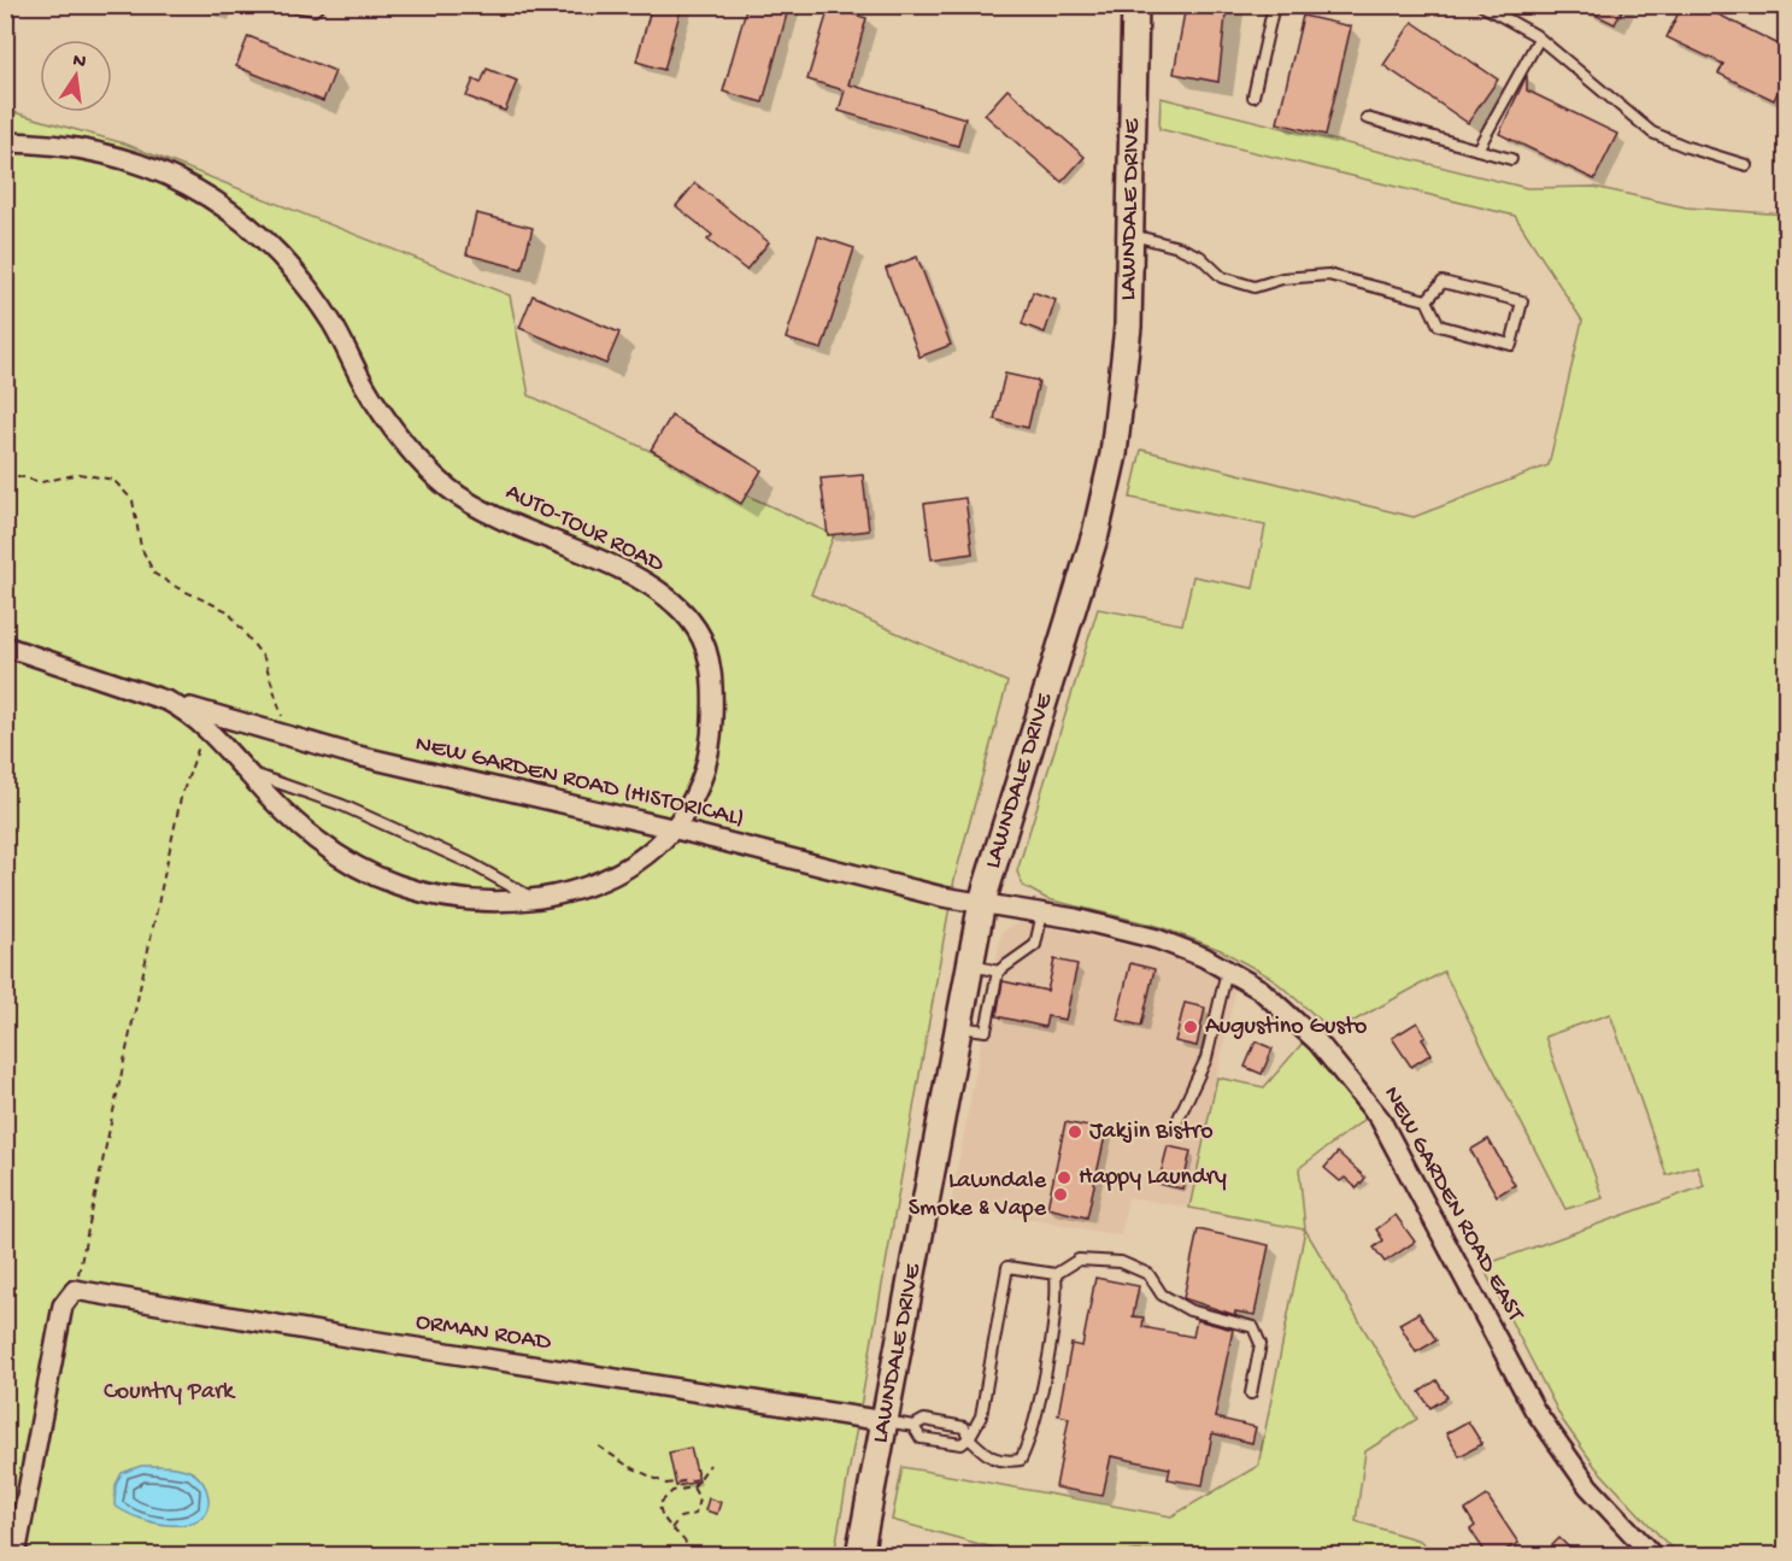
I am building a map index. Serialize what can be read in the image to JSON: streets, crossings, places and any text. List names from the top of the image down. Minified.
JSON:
{"streets":{"main road":["LAWNDALE DRIVE"],"street":["AUTO-TOUR ROAD","NEW GARDEN ROAD (HISTORICAL)","NEW GARDEN ROAD EAST","ORMAN ROAD"]},"crossings":[["LAWNDALE DRIVE","NEW GARDEN ROAD (HISTORICAL)"],["LAWNDALE DRIVE","NEW GARDEN ROAD EAST"],["LAWNDALE DRIVE","ORMAN ROAD"],["AUTO-TOUR ROAD","NEW GARDEN ROAD (HISTORICAL)"],["NEW GARDEN ROAD (HISTORICAL)","NEW GARDEN ROAD EAST"]],"parks":["Country Park"],"places":["Augustino Gusto","Jakjin Bistro","Happy Laundry","Lawndale Smoke & Vape"],"north":"top"}
